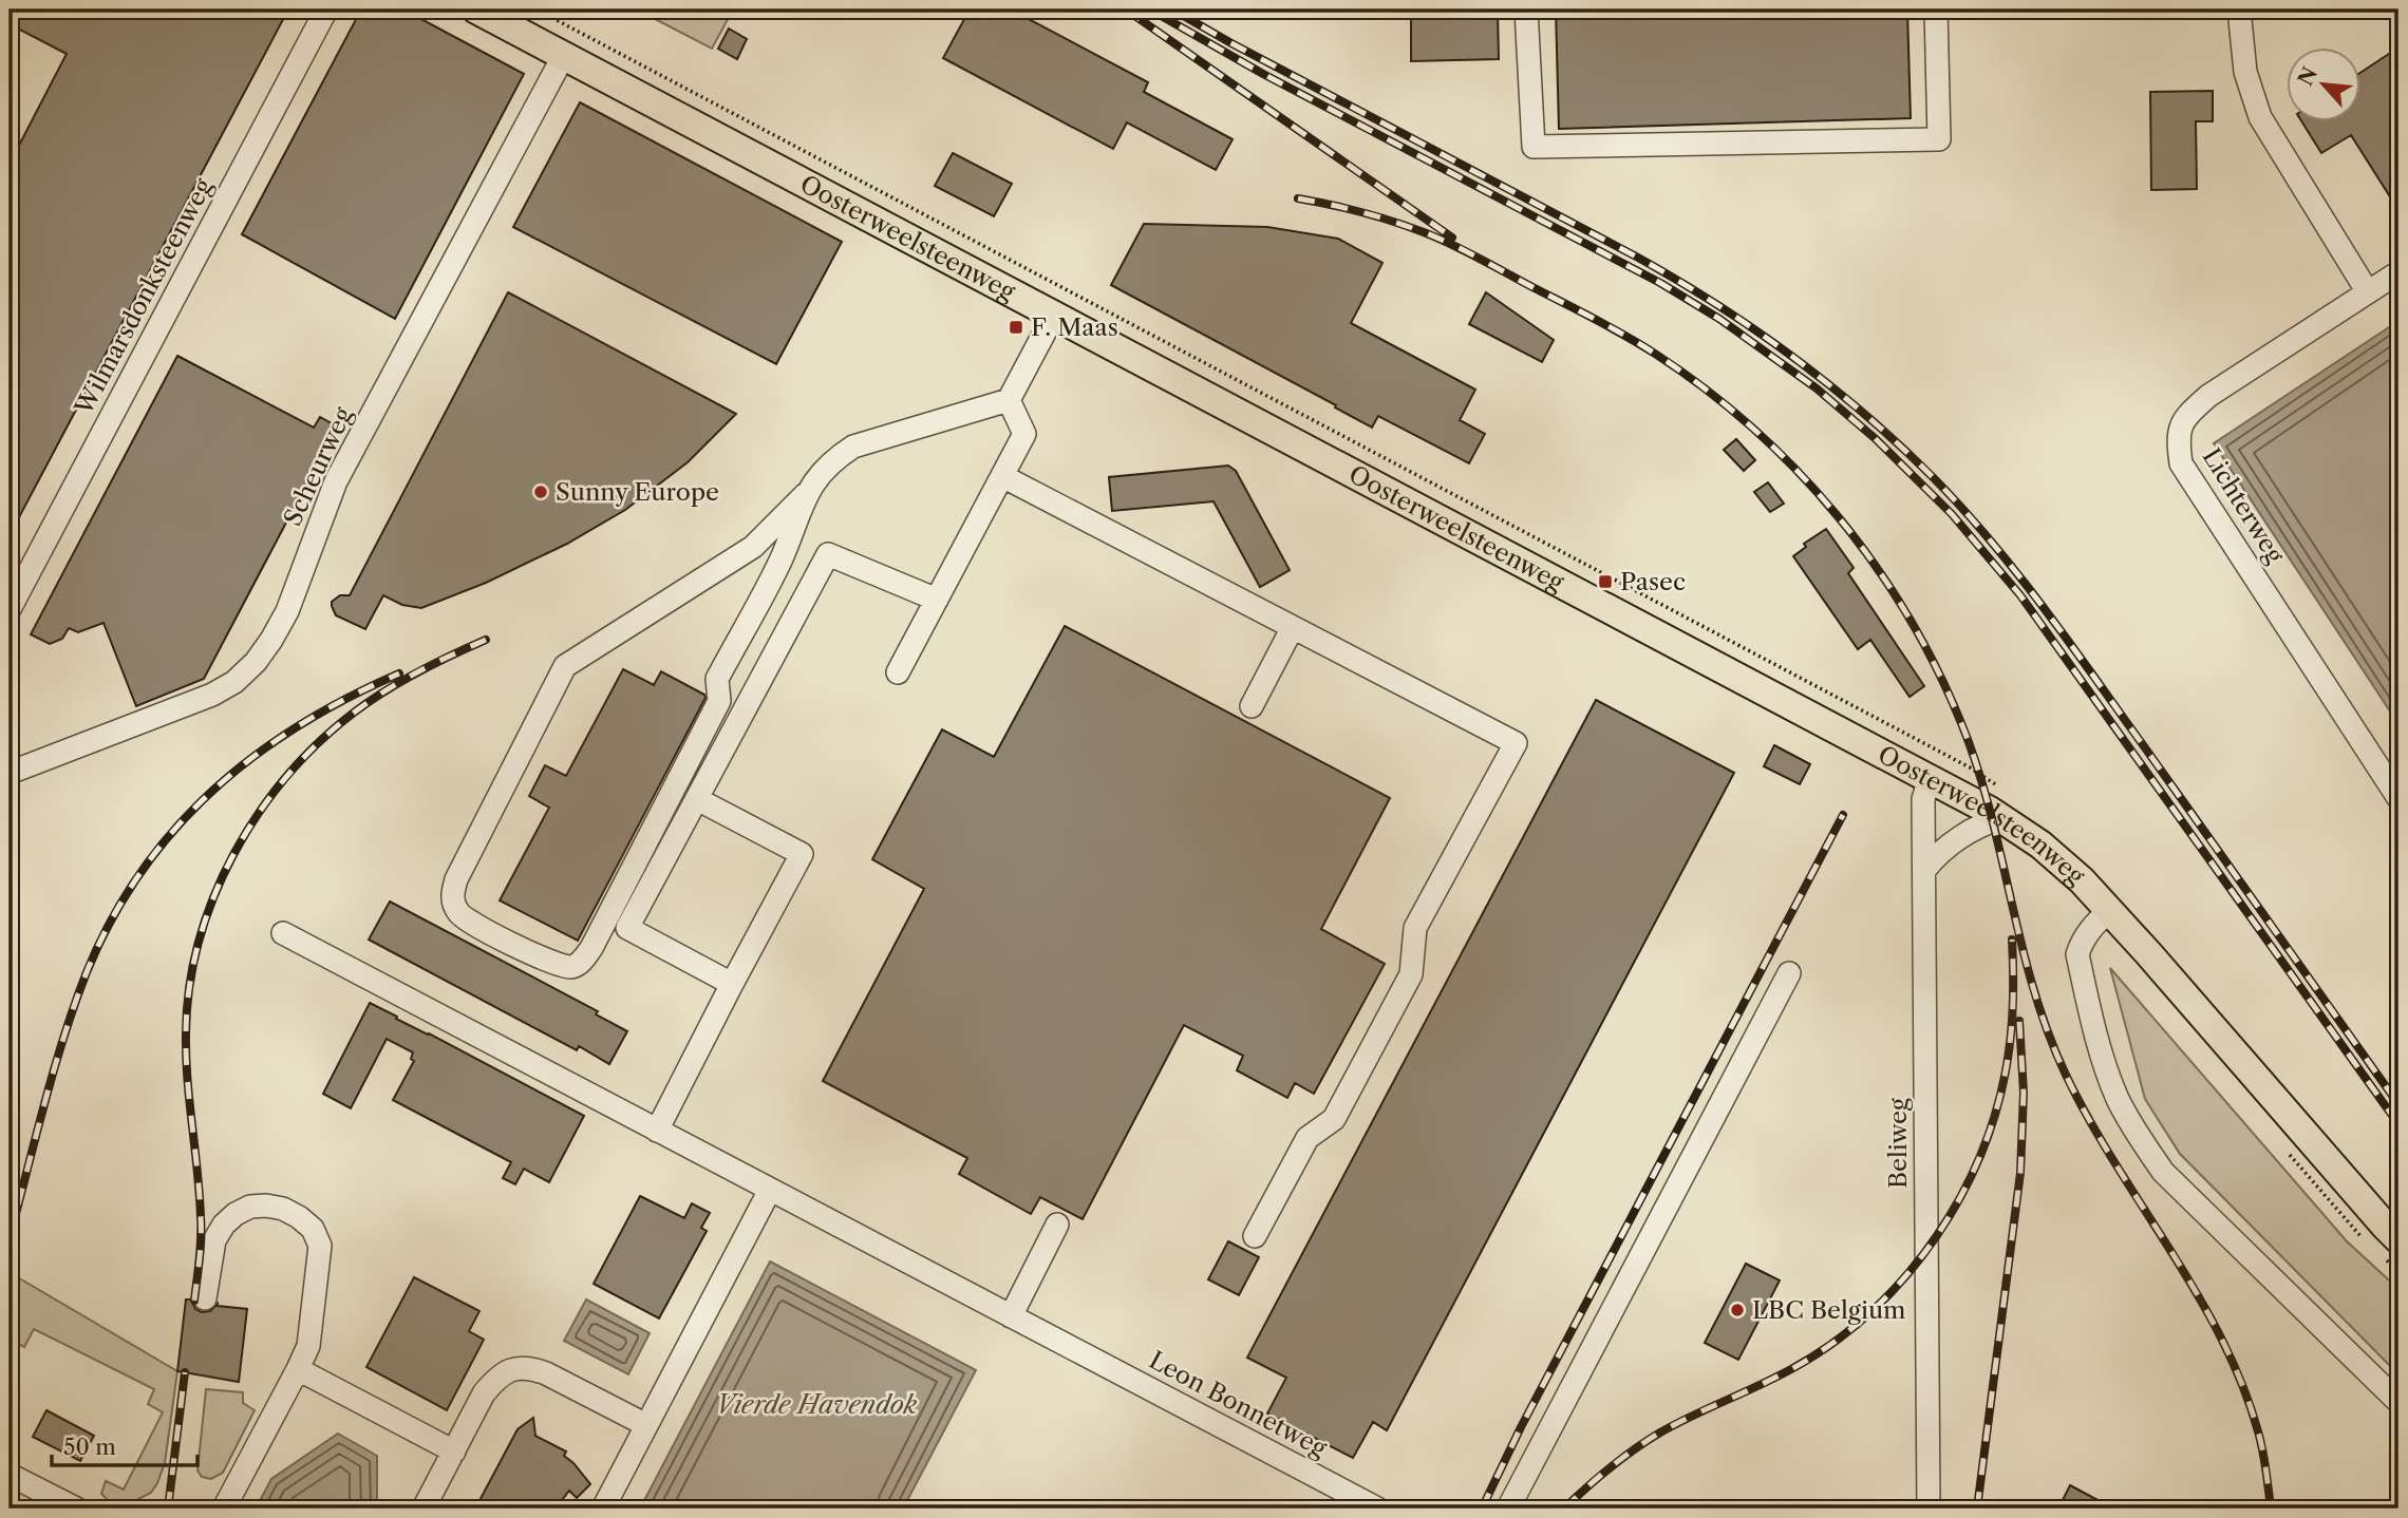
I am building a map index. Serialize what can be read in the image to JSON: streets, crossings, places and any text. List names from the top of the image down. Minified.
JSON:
{"streets":{"main road":["Oosterweelsteenweg"],"street":["Wilmarsdonksteenweg","Scheurweg","Lichterweg","Beliweg","Leon Bonnetweg"]},"crossings":[["Oosterweelsteenweg","Scheurweg"],["Oosterweelsteenweg","Beliweg"]],"water":["Vierde Havendok"],"places":{"transit":["F. Maas","Pasec"],"other":["Sunny Europe","LBC Belgium"]},"scale_bar":"50 m","north":"top left"}
